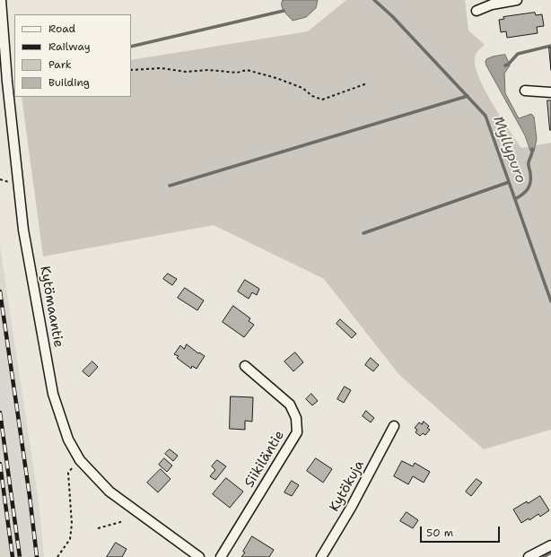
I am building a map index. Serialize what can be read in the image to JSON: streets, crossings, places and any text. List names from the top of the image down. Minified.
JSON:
{"streets":{"street":["Kytömaantie","Siikiläntie","Kytökuja"]},"water":["Myllypuro"],"legend":["Road","Railway","Park","Building"],"scale_bar":"50 m"}
